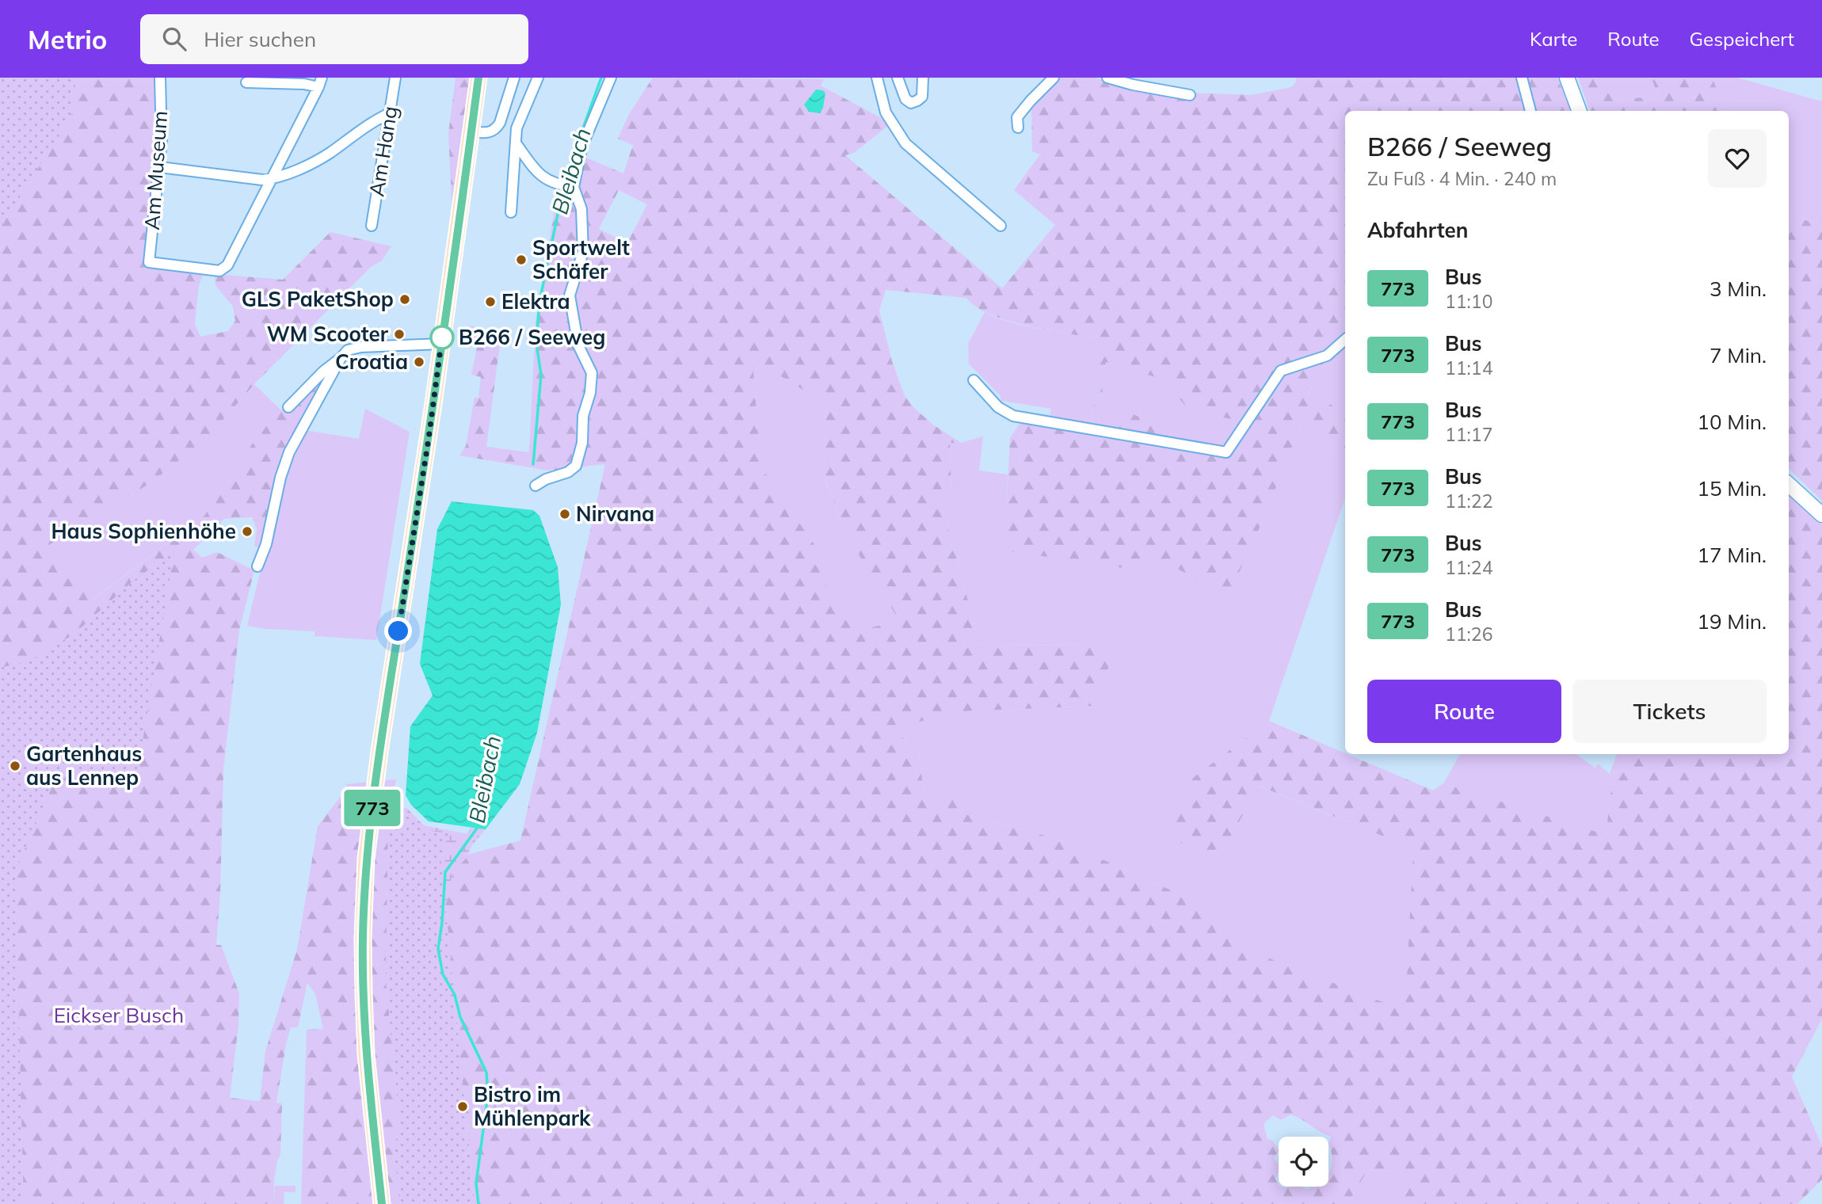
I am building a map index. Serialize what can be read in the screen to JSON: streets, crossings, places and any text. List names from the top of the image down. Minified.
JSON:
{"streets":{"street":["Am Hang","Am Museum"]},"water":["Bleibach"],"parks":["Eickser Busch"],"places":["Sportwelt Schäfer","GLS PaketShop","Elektra","WM Scooter","B266 / Seeweg","Croatia","Nirvana","Haus Sophienhöhe","Gartenhaus aus Lennep","Bistro im Mühlenpark"],"lines":["bus line 773"],"page":{"header":"Metrio","search":"Hier suchen","nav":["Karte","Route","Gespeichert"],"on_map":"773","heading":[["B266 / Seeweg","Zu Fuß · 4 Min. · 240 m"],"Abfahrten"],"list":[{"mark":"773","name":"Bus","note":"11:10","value":"3 Min."},{"mark":"773","name":"Bus","note":"11:14","value":"7 Min."},{"mark":"773","name":"Bus","note":"11:17","value":"10 Min."},{"mark":"773","name":"Bus","note":"11:22","value":"15 Min."},{"mark":"773","name":"Bus","note":"11:24","value":"17 Min."},{"mark":"773","name":"Bus","note":"11:26","value":"19 Min."}],"buttons":["Route","Tickets"]}}
